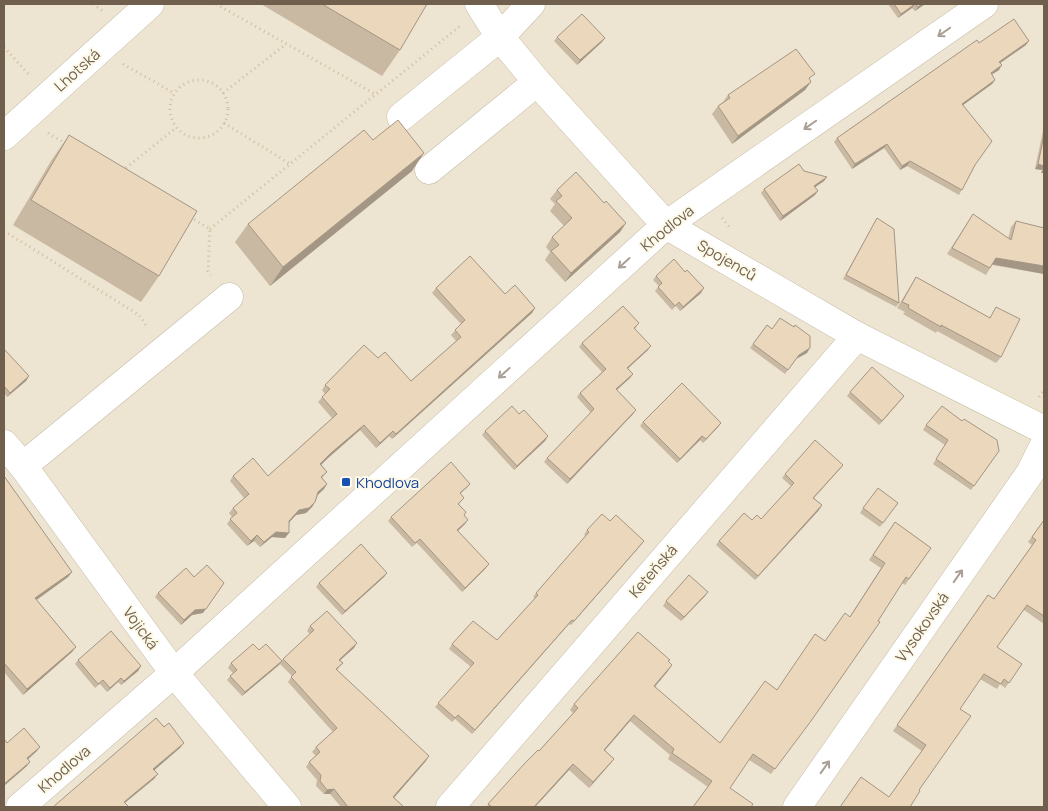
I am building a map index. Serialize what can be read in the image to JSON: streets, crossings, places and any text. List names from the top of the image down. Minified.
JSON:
{"streets":{"street":["Lhotská","Khodlova","Spojenců","Keteňská","Vysokovská","Vojická"]},"crossings":[["Khodlova","Spojenců"],["Khodlova","Vojická"],["Spojenců","Keteňská"]],"one_way":["Khodlova","Vysokovská"],"places":{"transit":["Khodlova"]}}
